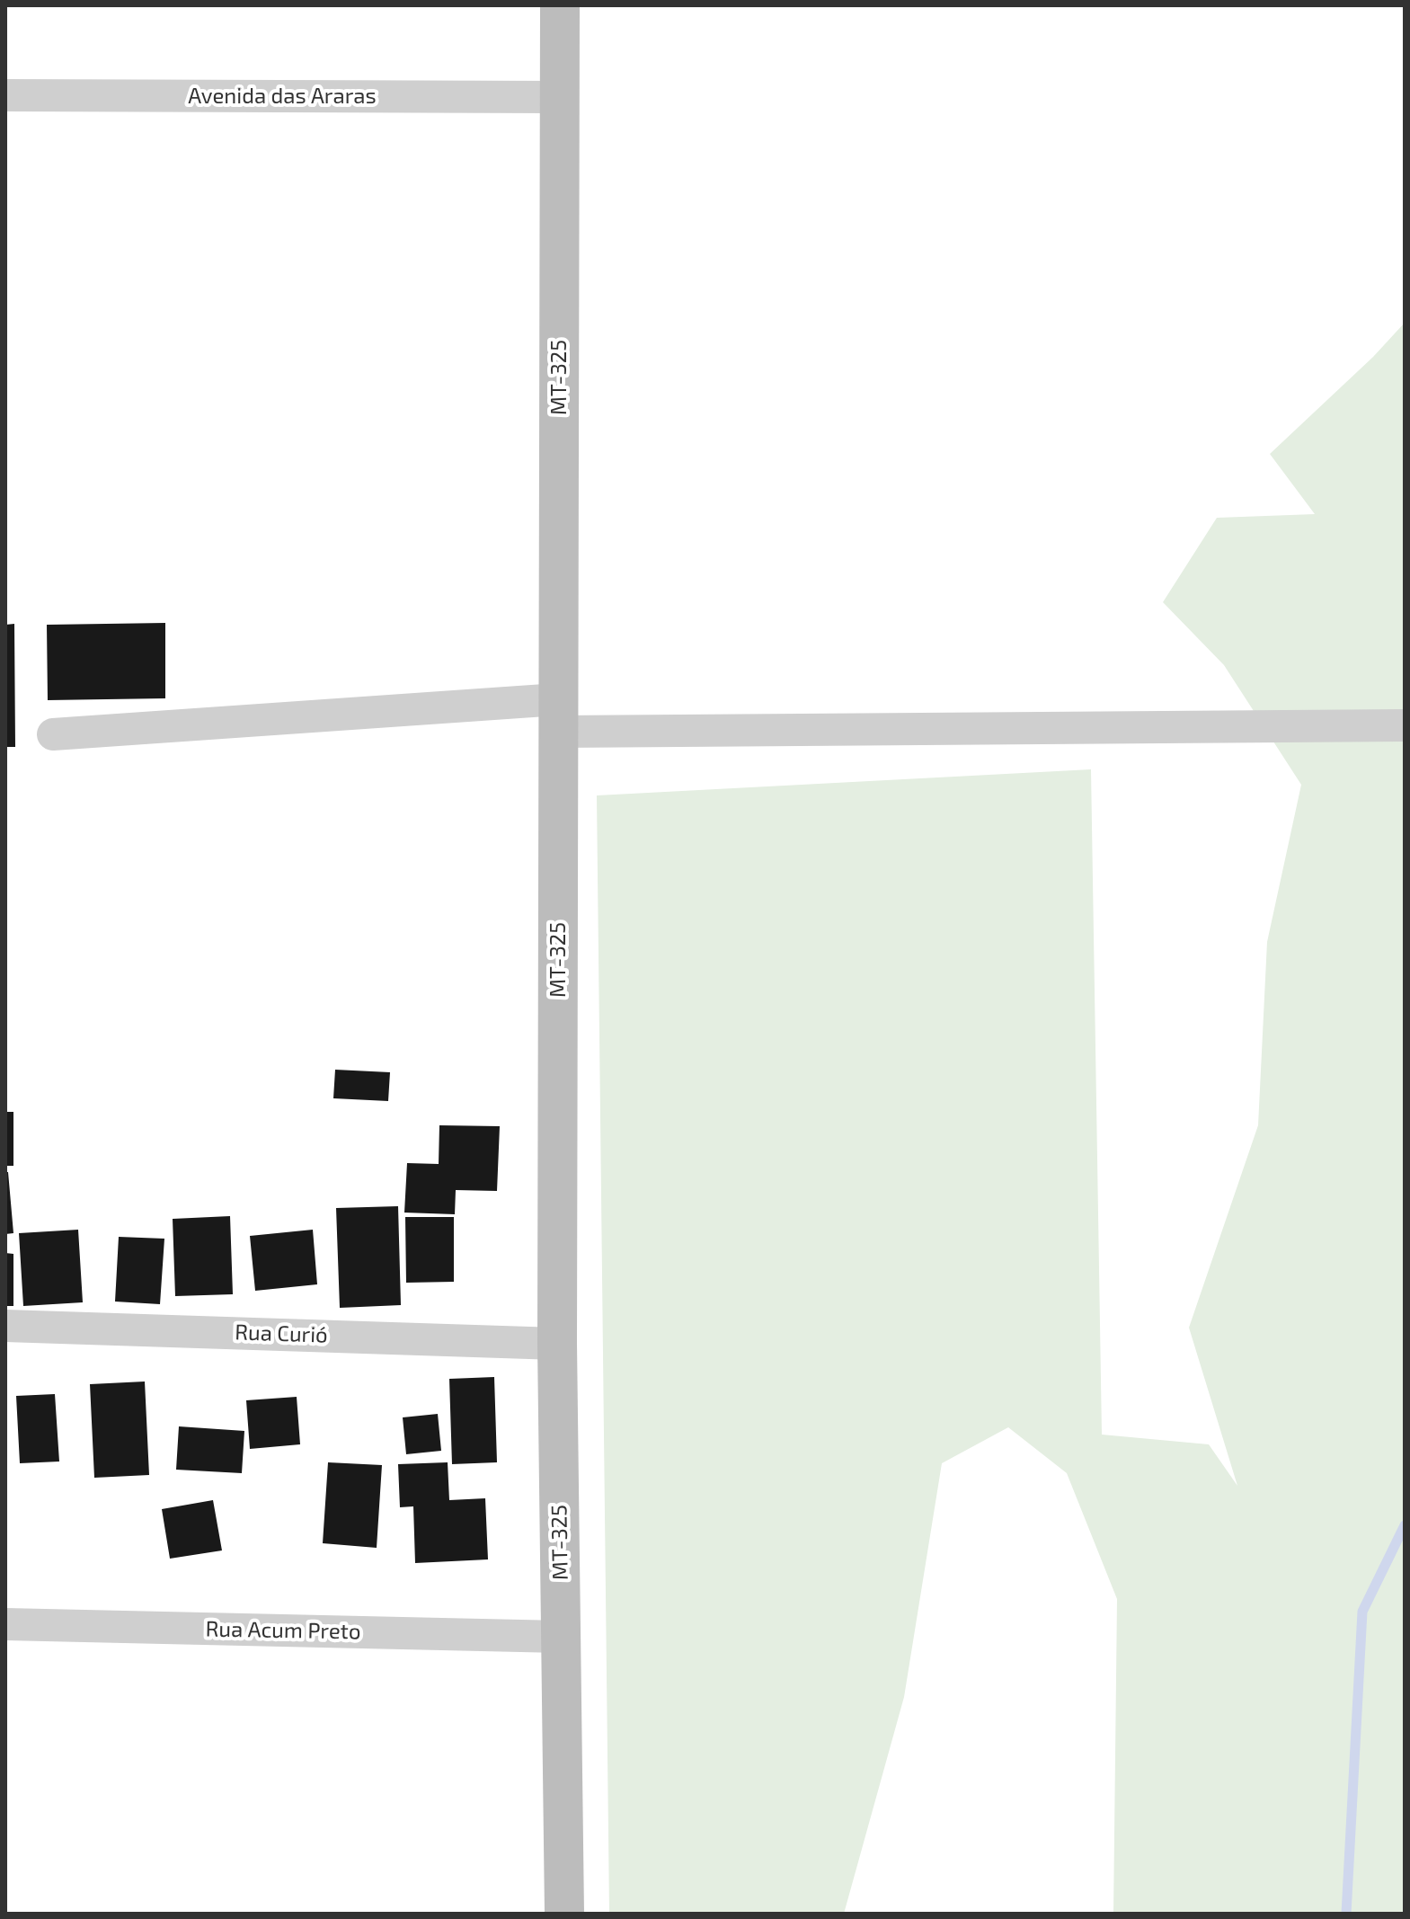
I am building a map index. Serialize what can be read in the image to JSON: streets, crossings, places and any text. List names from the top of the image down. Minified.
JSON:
{"streets":{"main road":["MT-325"],"street":["Avenida das Araras","Rua Curió","Rua Acum Preto"]},"crossings":[["Avenida das Araras","MT-325"],["MT-325","Rua Curió"],["MT-325","Rua Acum Preto"]]}
